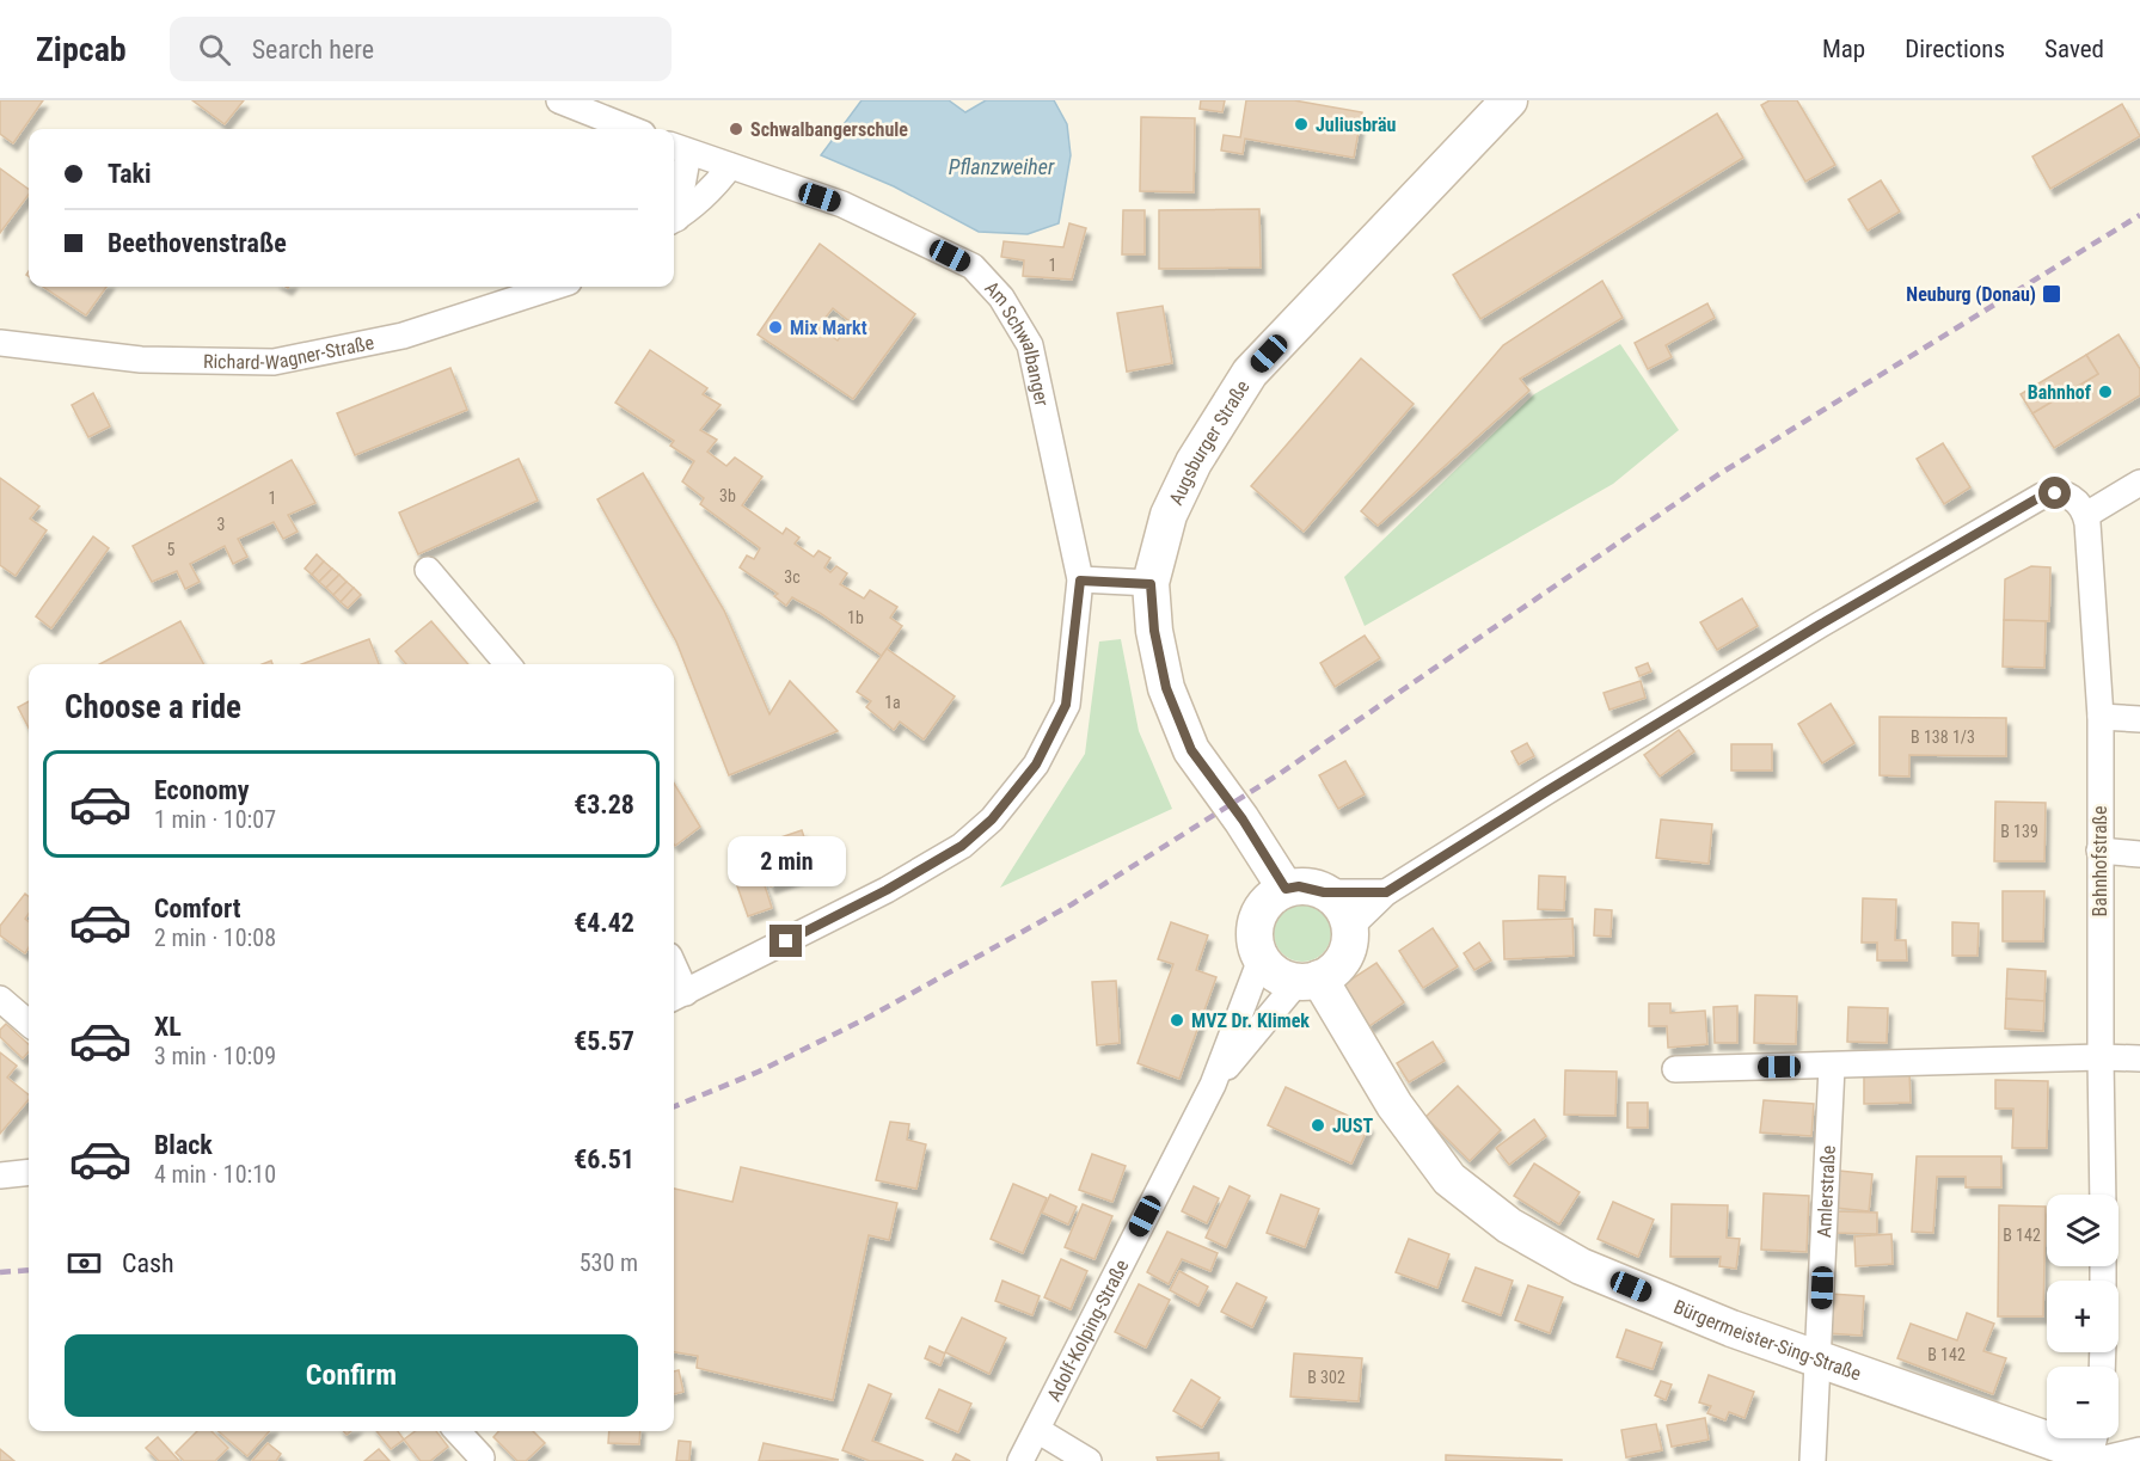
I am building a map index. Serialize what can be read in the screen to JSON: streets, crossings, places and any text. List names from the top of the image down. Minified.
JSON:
{"streets":{"main road":["Augsburger Straße","Bürgermeister-Sing-Straße"],"street":["Am Schwalbanger","Richard-Wagner-Straße","Bahnhofstraße","Amlerstraße","Adolf-Kolping-Straße"]},"crossings":[["Augsburger Straße","Adolf-Kolping-Straße"],["Augsburger Straße","Bürgermeister-Sing-Straße"],["Amlerstraße","Bürgermeister-Sing-Straße"],["Adolf-Kolping-Straße","Bürgermeister-Sing-Straße"]],"water":["Pflanzweiher"],"places":{"other":["Juliusbräu","Schwalbangerschule","Mix Markt","Bahnhof","MVZ Dr. Klimek","JUST"],"transit":["Neuburg (Donau)"]},"house_numbers":["1","3b","1","3","5","3c","1b","1a","B 138 1/3","B 139","B 142","B 142","B 302"],"page":{"header":"Zipcab","search":"Search here","nav":["Map","Directions","Saved"],"banner":["Taki","Beethovenstraße"],"heading":"Choose a ride","list":[{"name":"Economy","note":"1 min · 10:07","value":"€3.28"},{"name":"Comfort","note":"2 min · 10:08","value":"€4.42"},{"name":"XL","note":"3 min · 10:09","value":"€5.57"},{"name":"Black","note":"4 min · 10:10","value":"€6.51"}],"bubble":"2 min","map_buttons":["+","−"],"pay":["Cash","530 m"],"buttons":"Confirm"}}
